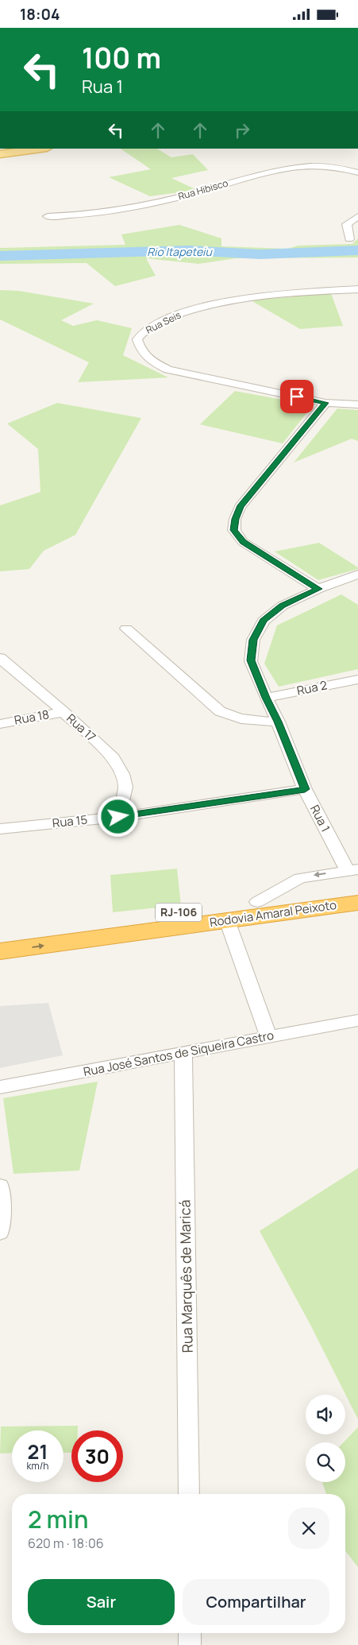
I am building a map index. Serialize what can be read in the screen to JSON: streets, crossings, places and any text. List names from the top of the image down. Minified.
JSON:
{"streets":{"highway":["RJ-106","Rodovia Amaral Peixoto"],"street":["Rua Hibisco","Rua Seis","Rua 2","Rua 18","Rua 17","Rua 1","Rua 15","Rua José Santos de Siqueira Castro","Rua Marquês de Maricá"]},"crossings":[["Rua 2","Rua 1"],["Rua 18","Rua 17"],["Rua 17","Rua 15"],["Rua 1","Rua 15"],["Rua 1","Rodovia Amaral Peixoto"],["Rua José Santos de Siqueira Castro","Rua Marquês de Maricá"]],"water":["Rio Itapeteiu"],"page":{"status":"18:04","turn":["100 m","Rua 1"],"speed":"21 km/h","limit":"30","heading":["2 min","620 m · 18:06"],"buttons":["Sair","Compartilhar"]}}
